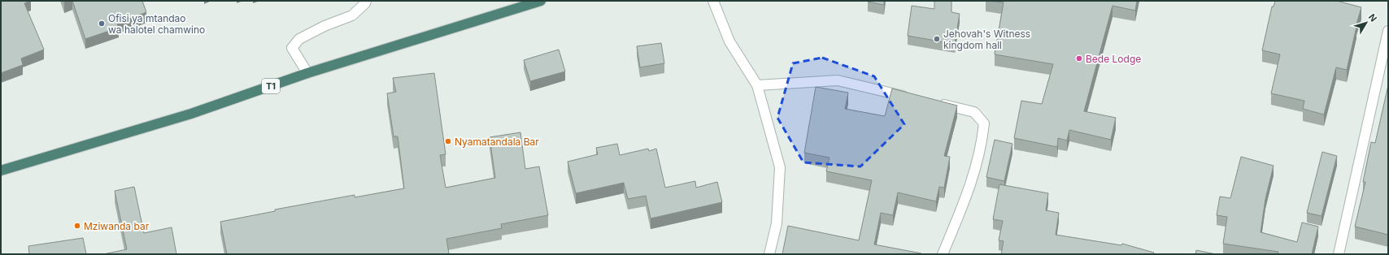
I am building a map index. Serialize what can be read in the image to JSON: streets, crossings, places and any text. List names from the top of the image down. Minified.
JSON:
{"streets":{"highway":["T1"]},"places":["Ofisi ya mtandao wa halotel chamwino","Jehovah's Witness kingdom hall","Bede Lodge","Nyamatandala Bar","Mziwanda bar"],"north":"top right"}
